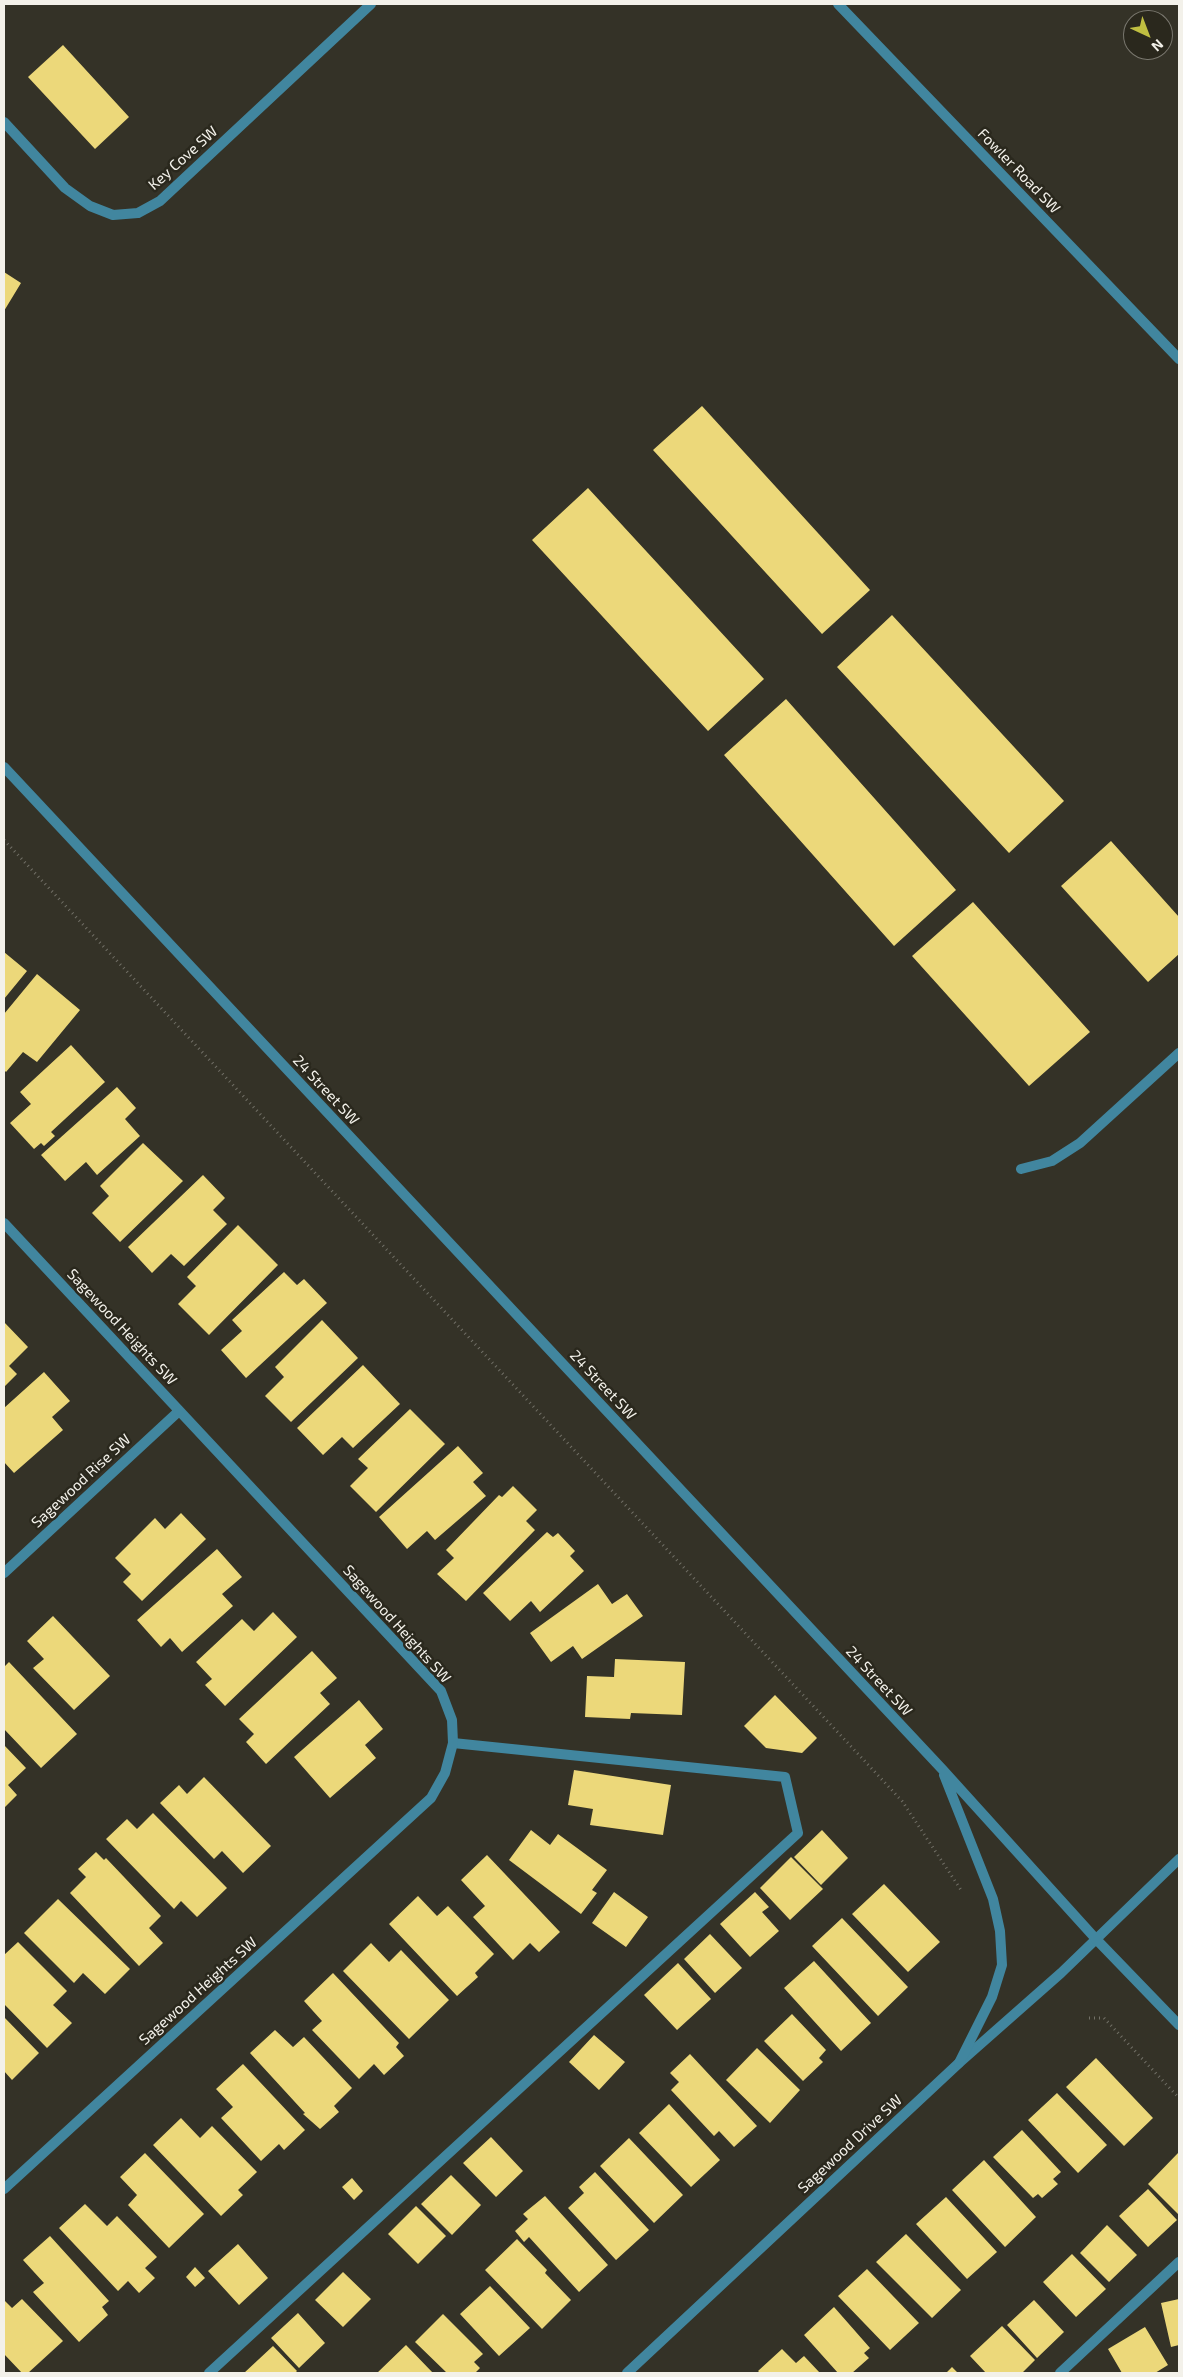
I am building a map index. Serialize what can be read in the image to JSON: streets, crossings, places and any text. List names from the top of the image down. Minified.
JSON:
{"streets":{"street":["Key Cove SW","Fowler Road SW","24 Street SW","Sagewood Heights SW","Sagewood Rise SW","Sagewood Drive SW"]},"crossings":[["24 Street SW","Sagewood Drive SW"],["Sagewood Heights SW","Sagewood Rise SW"]],"north":"bottom right"}
